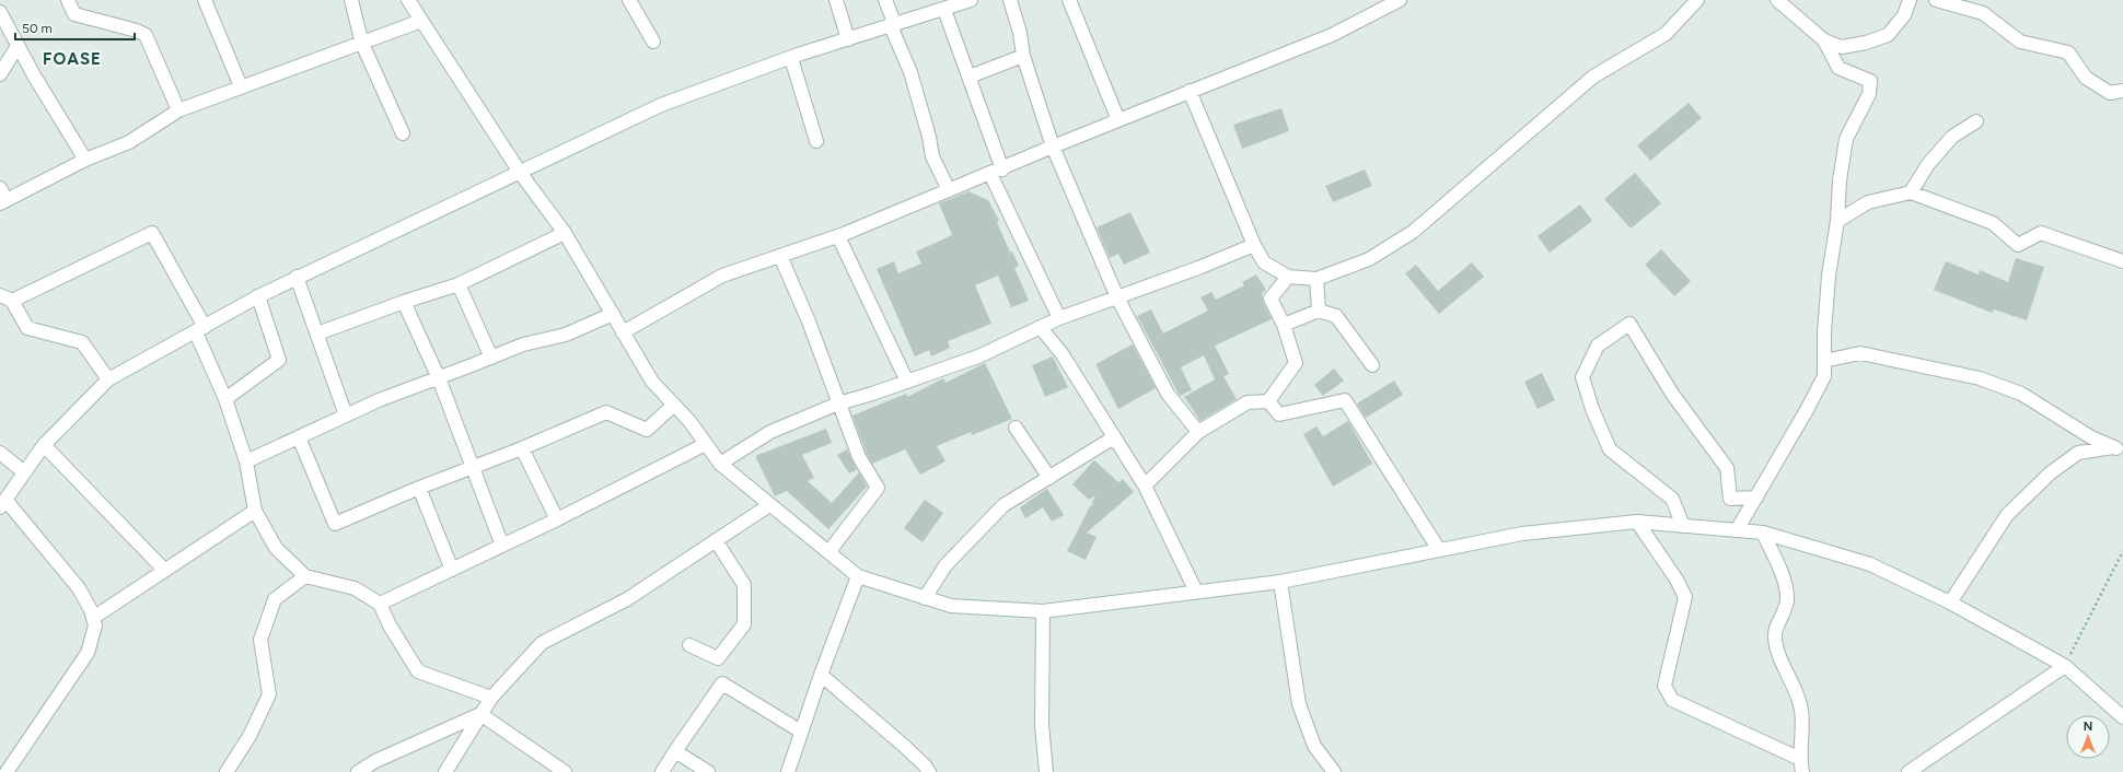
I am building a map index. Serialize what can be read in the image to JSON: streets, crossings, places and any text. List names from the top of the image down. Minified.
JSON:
{"districts":["FOASE"],"scale_bar":"50 m","north":"top"}
